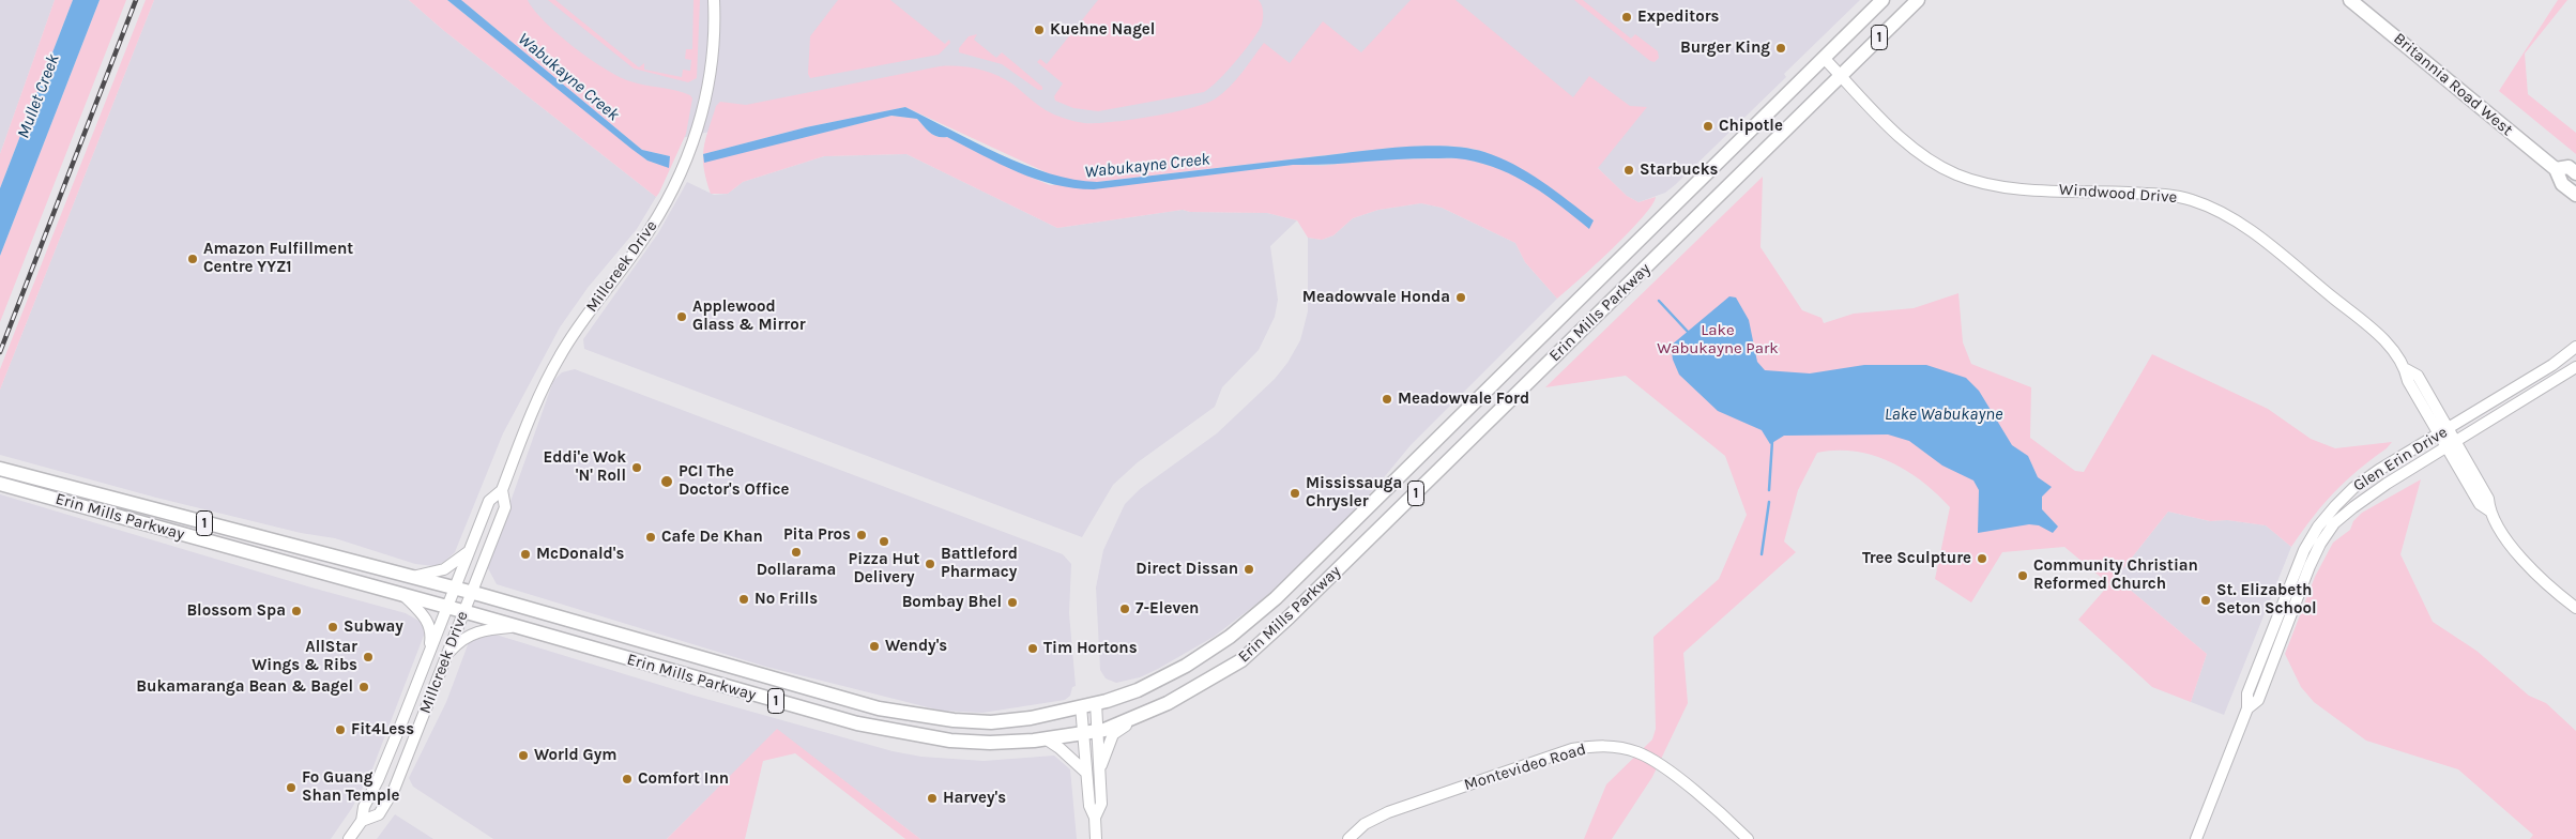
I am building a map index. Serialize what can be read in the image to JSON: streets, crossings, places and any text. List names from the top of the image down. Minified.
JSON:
{"streets":{"main road":["1","Britannia Road West","Erin Mills Parkway"],"street":["Windwood Drive","Millcreek Drive","Glen Erin Drive","Montevideo Road"]},"crossings":[["Windwood Drive","Erin Mills Parkway"],["Windwood Drive","Glen Erin Drive"],["Millcreek Drive","Erin Mills Parkway"]],"water":["Wabukayne Creek","Mullet Creek","Lake Wabukayne"],"parks":["Lake Wabukayne Park"],"places":["Expeditors","Kuehne Nagel","Burger King","Chipotle","Starbucks","Amazon Fulfillment Centre YYZ1","Meadowvale Honda","Applewood Glass & Mirror","Meadowvale Ford","Eddi'e Wok 'N' Roll","PCI The Doctor's Office","Mississauga Chrysler","Pita Pros","Cafe De Khan","Pizza Hut Delivery","Dollarama","McDonald's","Tree Sculpture","Battleford Pharmacy","Direct Dissan","Community Christian Reformed Church","No Frills","St. Elizabeth Seton School","Bombay Bhel","7-Eleven","Blossom Spa","Subway","Wendy's","Tim Hortons","AllStar Wings & Ribs","Bukamaranga Bean & Bagel","Fit4Less","World Gym","Comfort Inn","Fo Guang Shan Temple","Harvey's"]}
